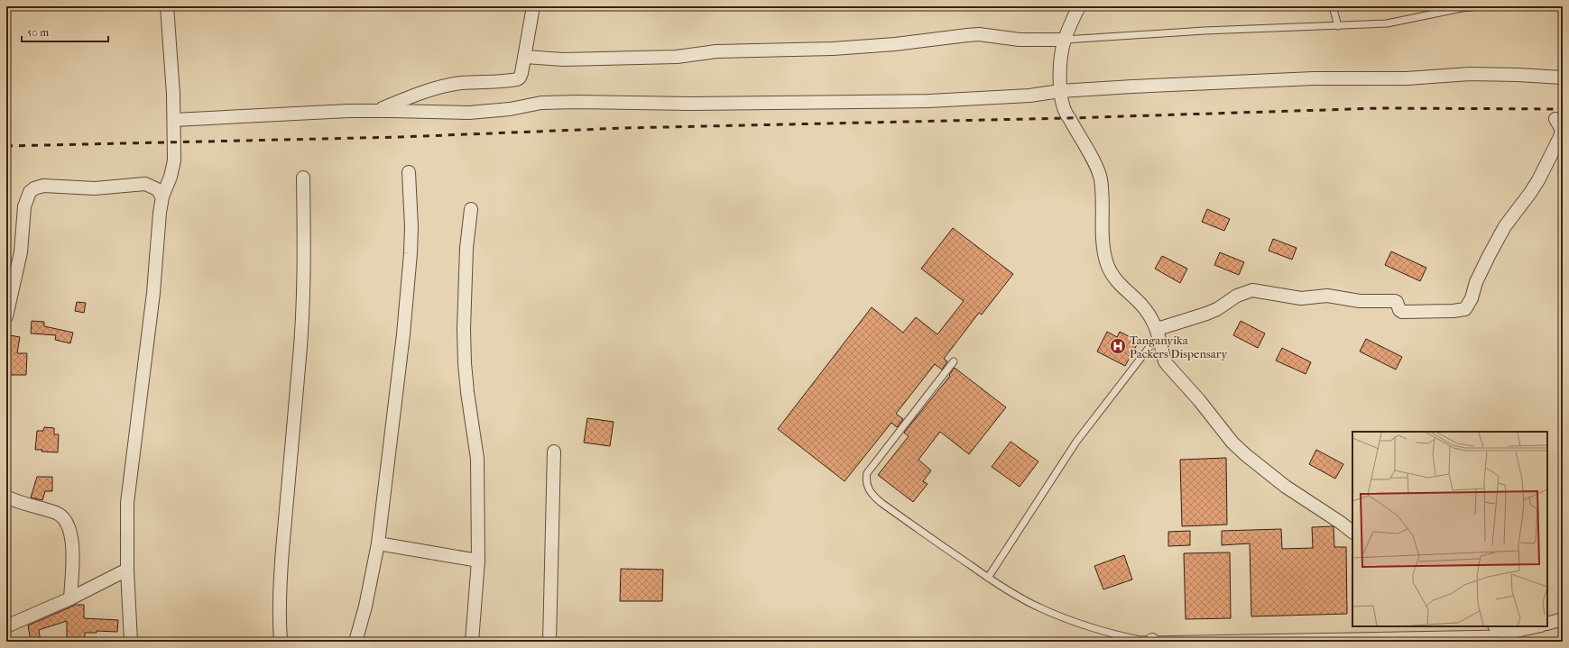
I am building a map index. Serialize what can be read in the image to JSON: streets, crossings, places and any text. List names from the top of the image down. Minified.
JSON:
{"places":{"hospital":["Tanganyika Packers Dispensary"]},"scale_bar":"50 m"}
